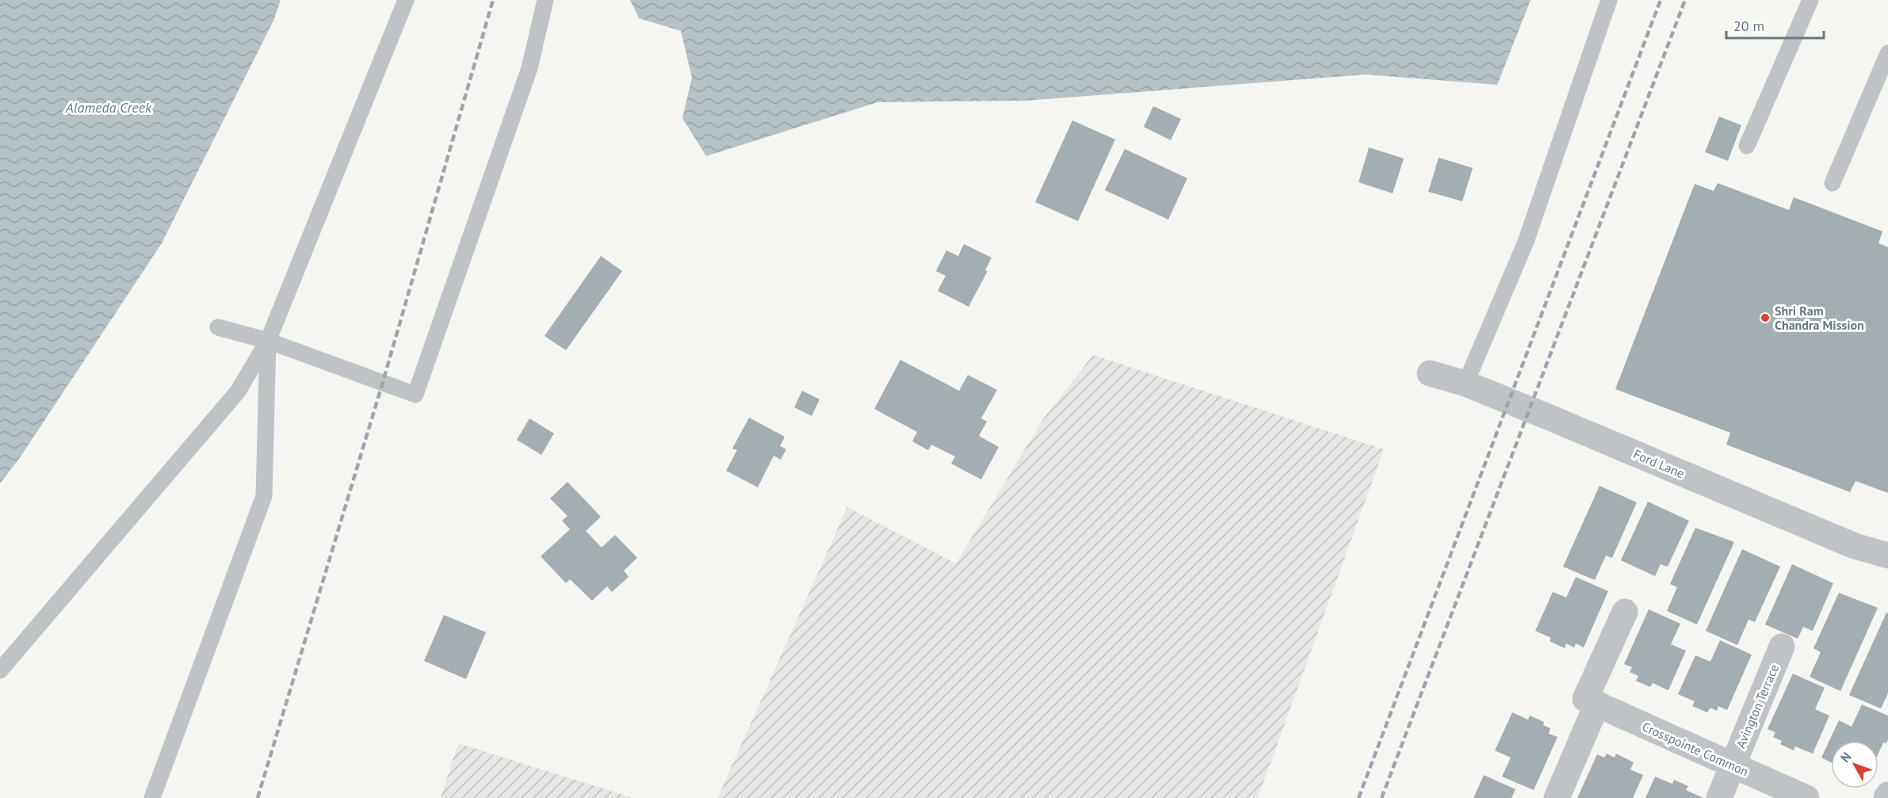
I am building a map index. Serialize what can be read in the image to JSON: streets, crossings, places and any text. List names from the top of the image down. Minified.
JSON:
{"streets":{"street":["Ford Lane","Avington Terrace","Crosspointe Common"]},"crossings":[["Avington Terrace","Crosspointe Common"]],"water":["Alameda Creek"],"places":["Shri Ram Chandra Mission"],"scale_bar":"20 m","north":"top left"}
